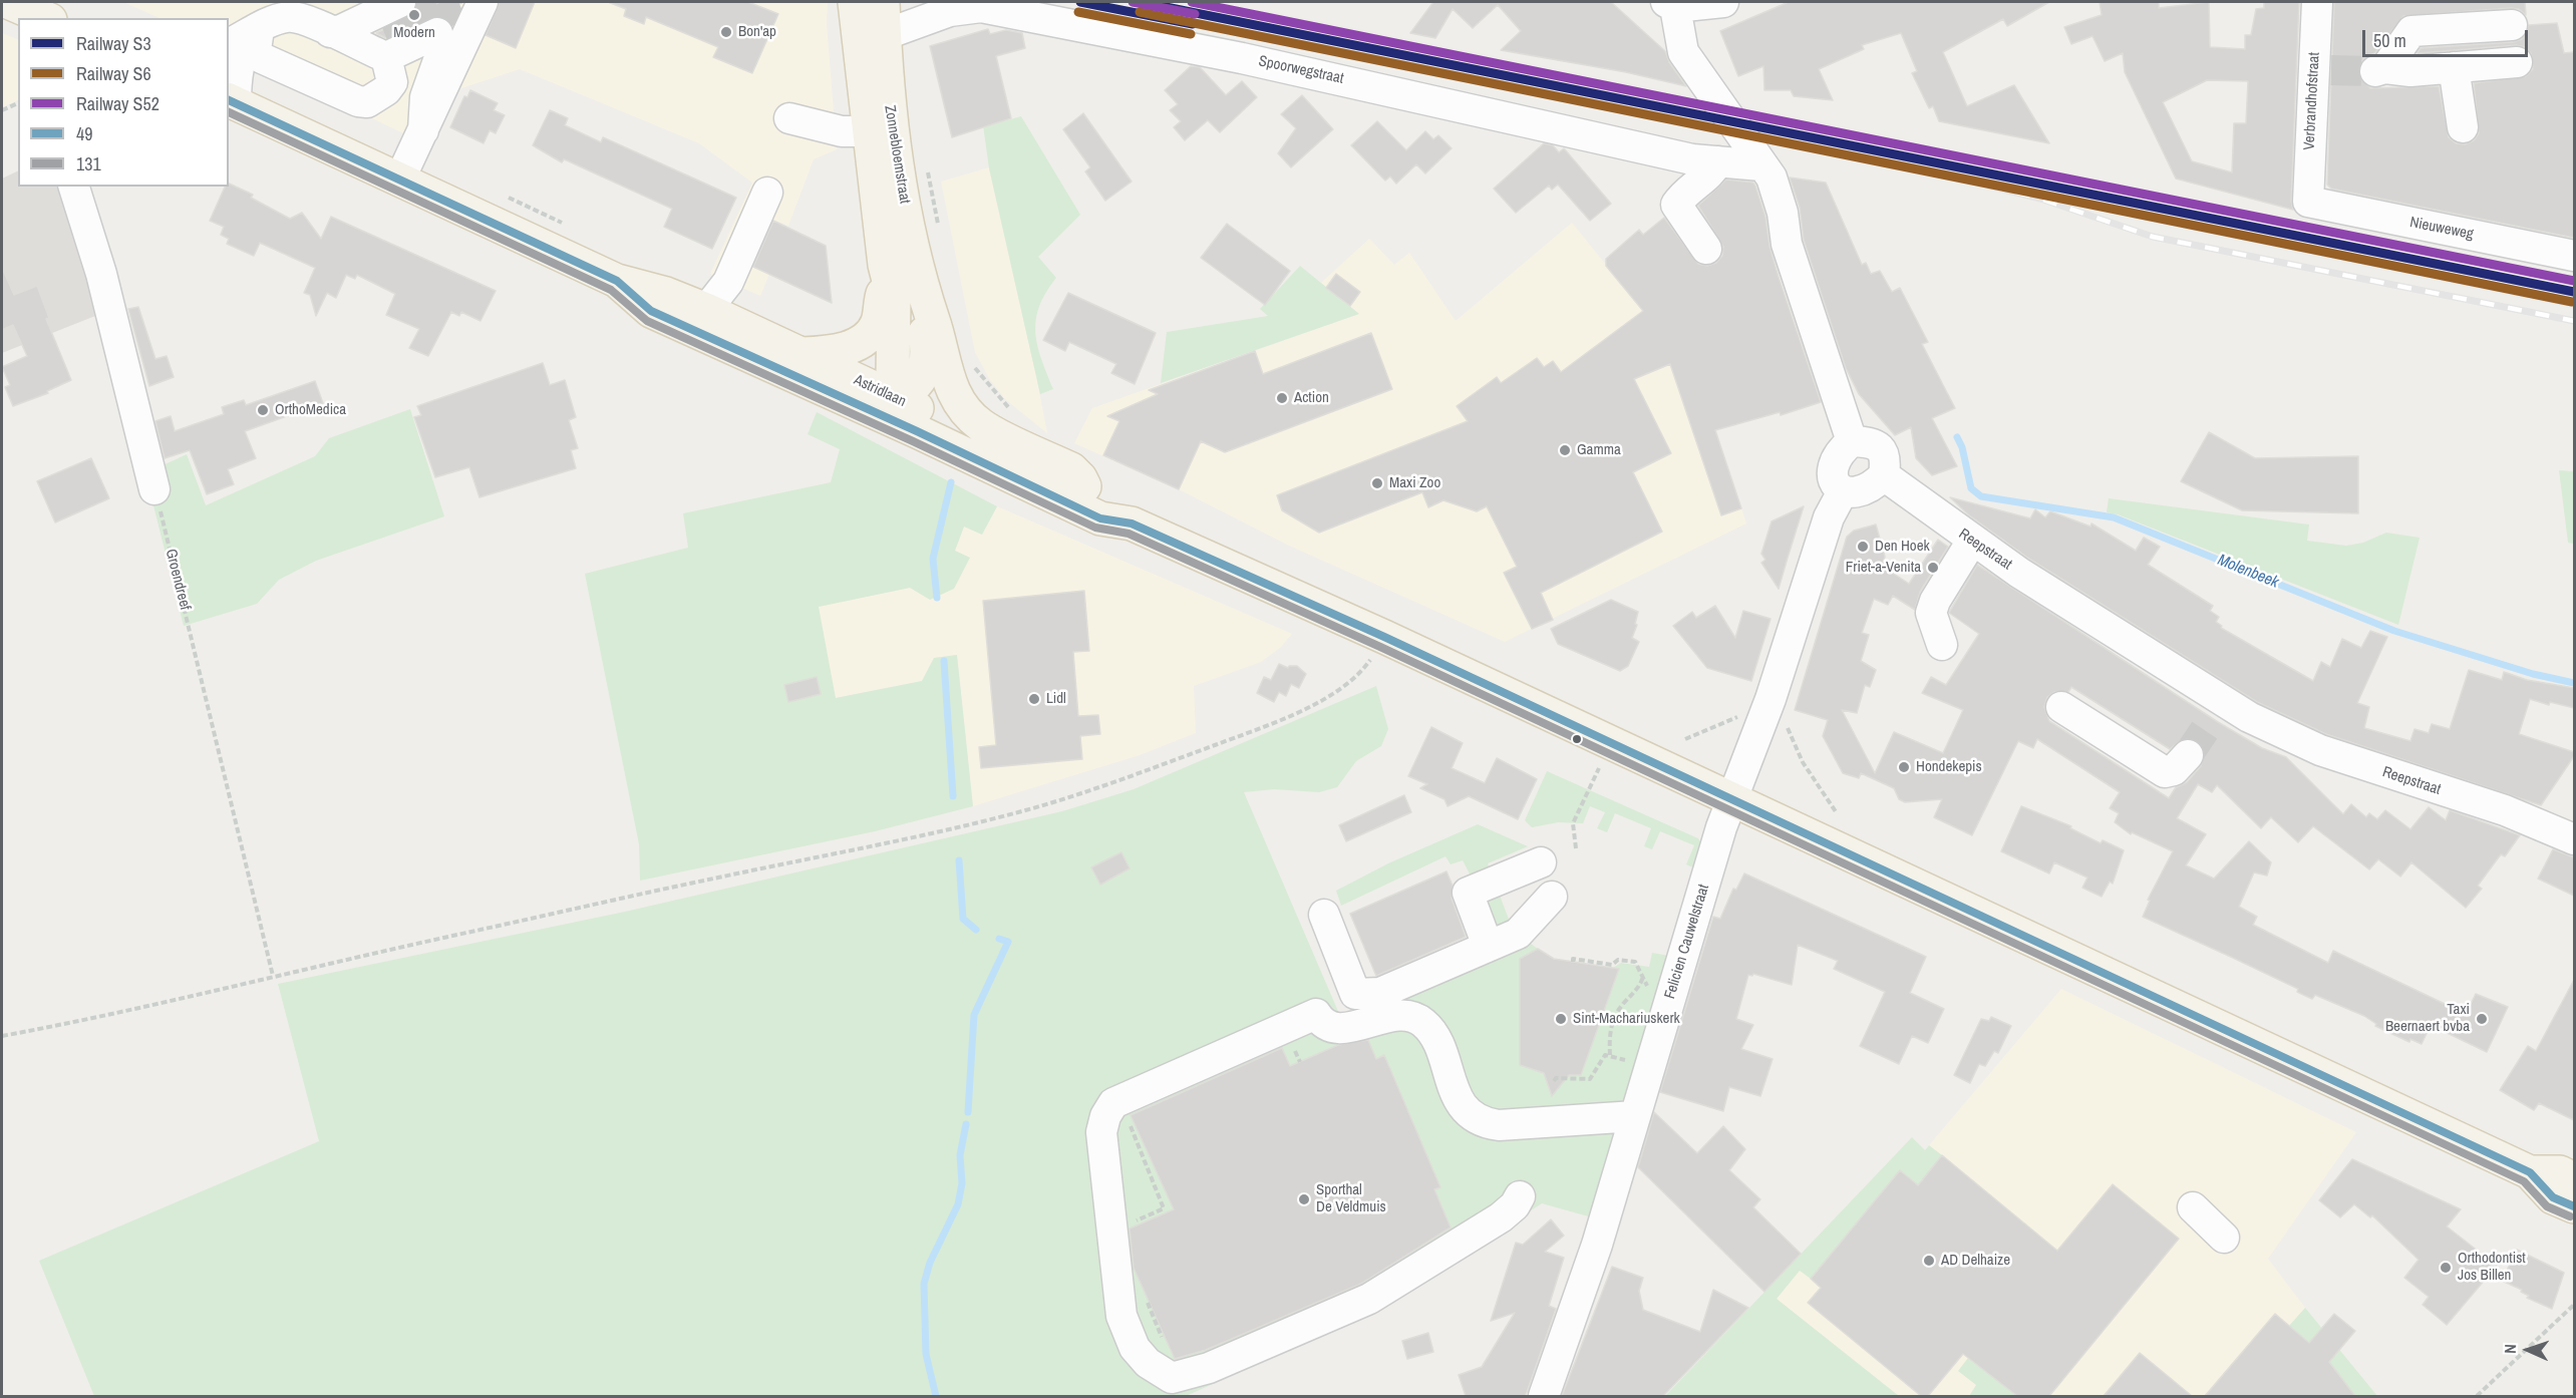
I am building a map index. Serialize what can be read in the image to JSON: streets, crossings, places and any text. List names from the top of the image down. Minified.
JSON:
{"streets":{"main road":["Zonnebloemstraat","Astridlaan"],"street":["Spoorwegstraat","Verbrandhofstraat","Nieuweweg","Reepstraat","Felicien Cauwelstraat"],"path":["Groendreef"]},"crossings":[["Spoorwegstraat","Zonnebloemstraat"],["Verbrandhofstraat","Nieuweweg"],["Astridlaan","Felicien Cauwelstraat"],["Reepstraat","Felicien Cauwelstraat"]],"water":["Molenbeek"],"places":["Modern","Bon'ap","Action","OrthoMedica","Gamma","Maxi Zoo","Den Hoek","Friet-a-Venita","Lidl","Hondekepis","Sint-Machariuskerk","Taxi Beernaert bvba","Sporthal De Veldmuis","AD Delhaize","Orthodontist Jos Billen"],"lines":["rail line S3","rail line S52","rail line S6","transit line 49","transit line 131"],"legend":["Railway S3","Railway S6","Railway S52","49","131"],"scale_bar":"50 m","north":"left"}
